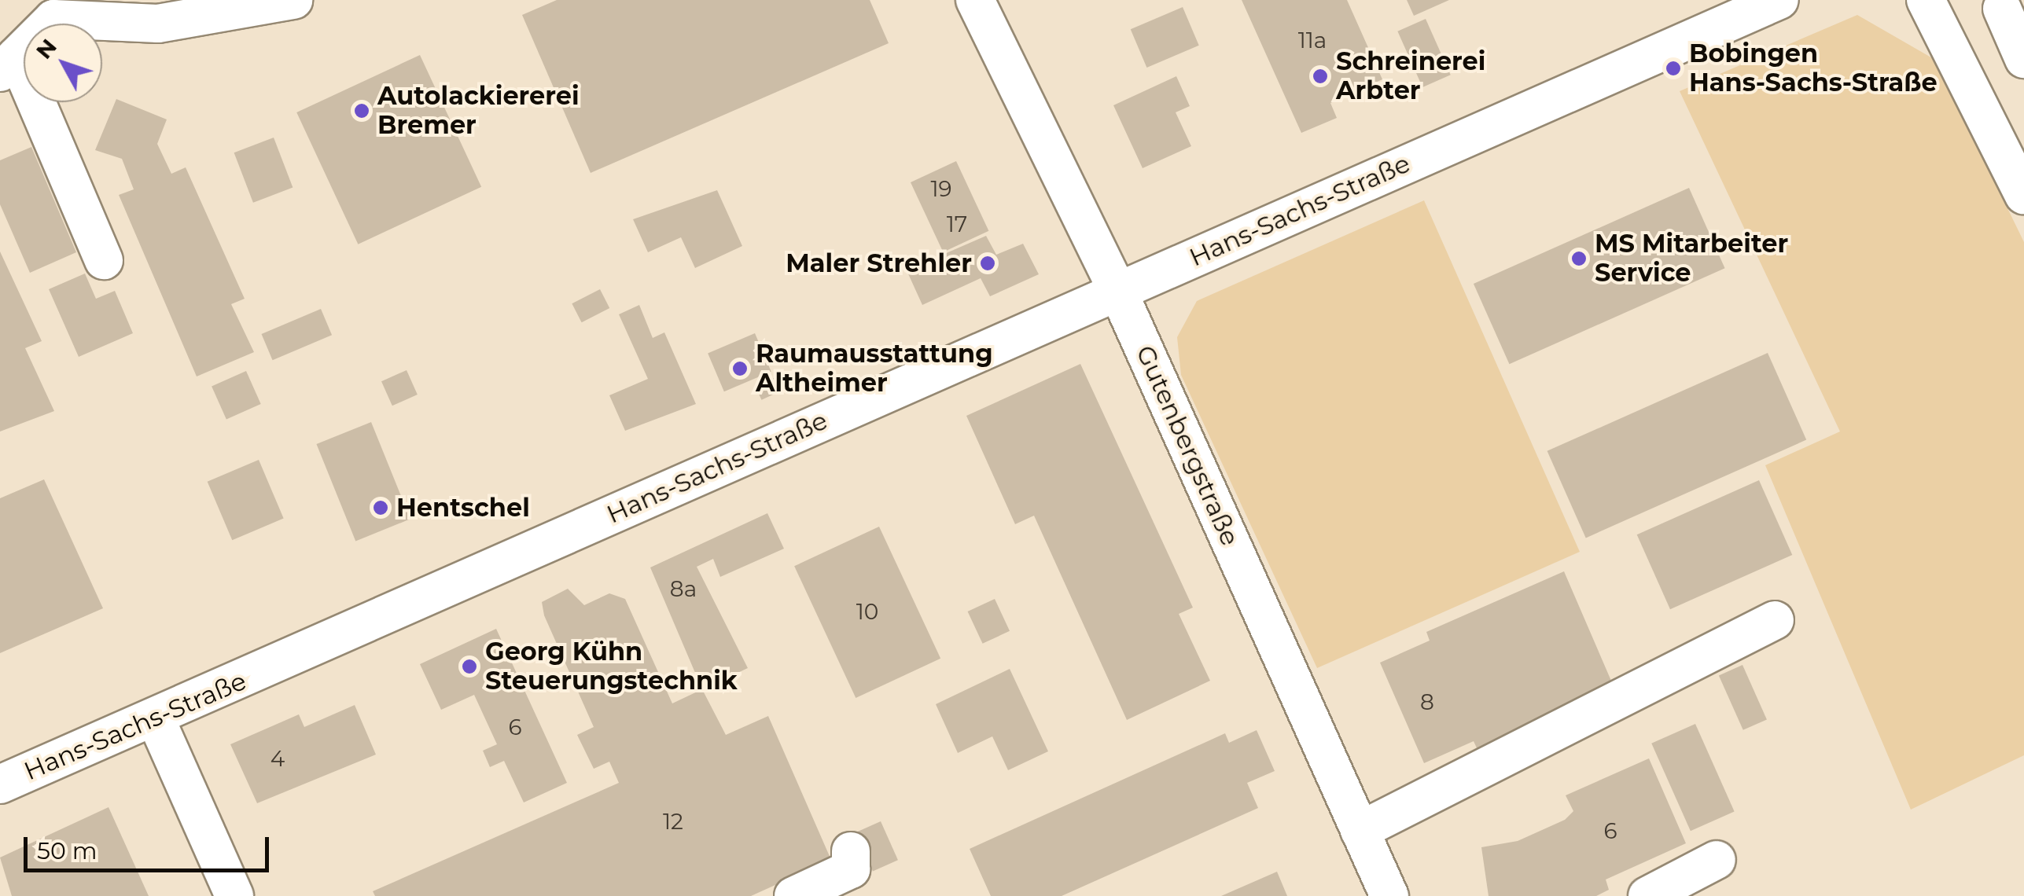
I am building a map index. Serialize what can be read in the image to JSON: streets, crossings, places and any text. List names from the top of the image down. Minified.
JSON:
{"streets":{"street":["Hans-Sachs-Straße","Gutenbergstraße"]},"crossings":[["Hans-Sachs-Straße","Gutenbergstraße"]],"places":["Bobingen Hans-Sachs-Straße","Schreinerei Arbter","Autolackiererei Bremer","MS Mitarbeiter Service","Maler Strehler","Raumausstattung Altheimer","Hentschel","Georg Kühn Steuerungstechnik"],"house_numbers":["11a","19","17","8a","10","8","6","4","12","6"],"scale_bar":"50 m","north":"top left"}
